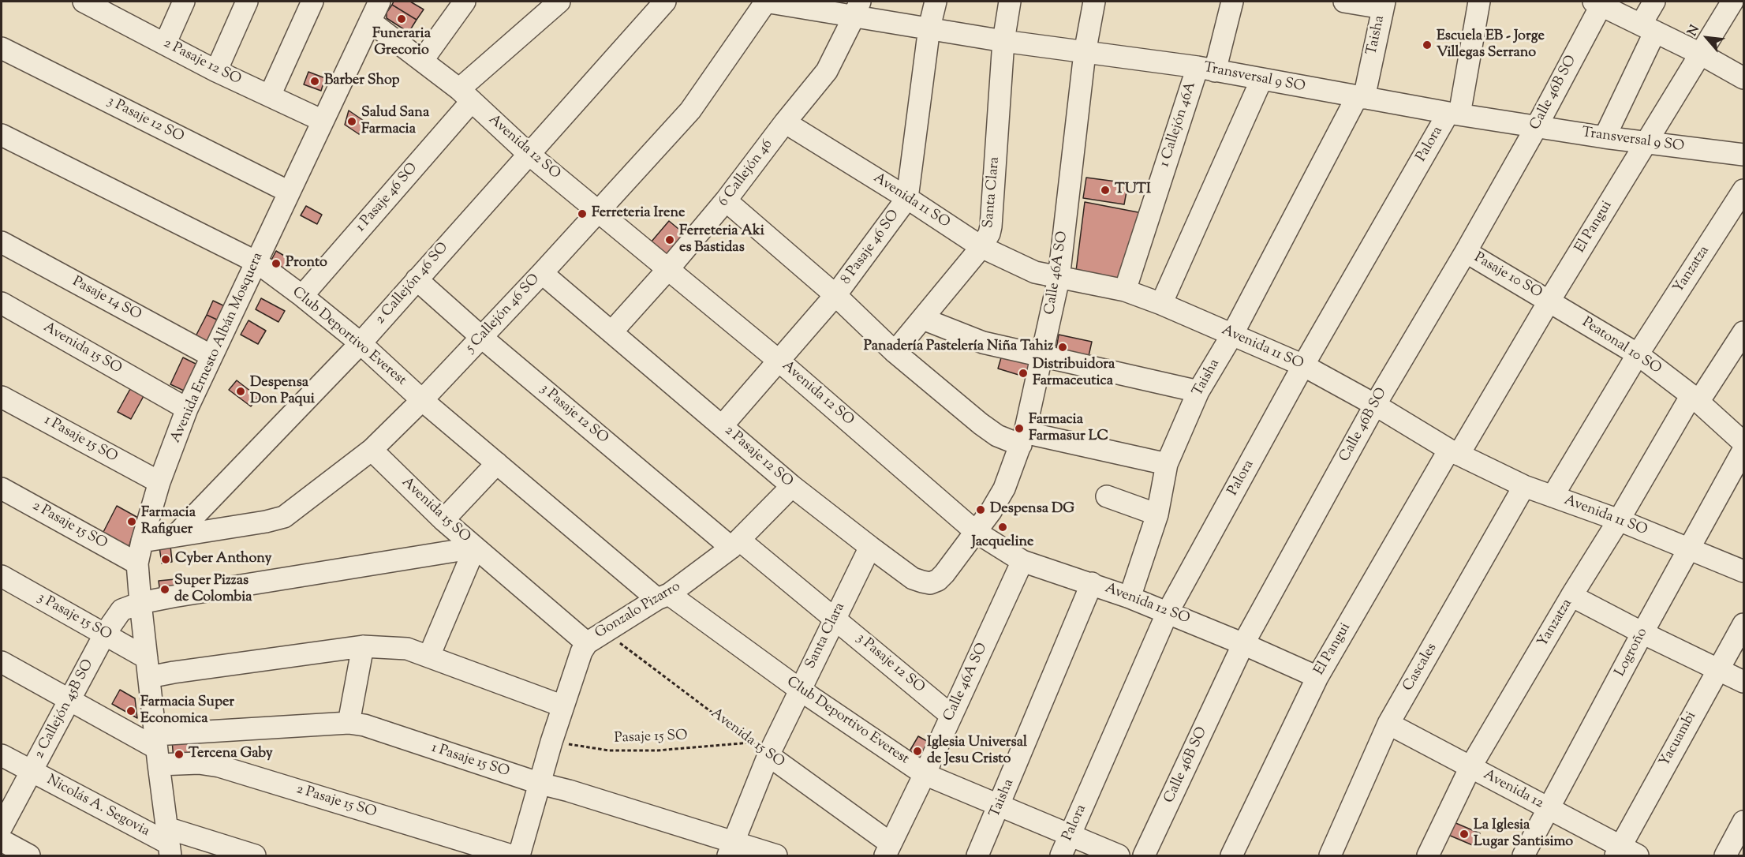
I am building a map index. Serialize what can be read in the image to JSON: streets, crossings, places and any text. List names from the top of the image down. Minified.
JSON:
{"streets":{"street":["Taisha","2 Pasaje 12 SO","Transversal 9 SO","Calle 46B SO","3 Pasaje 12 SO","1 Callejón 46A","Palora","Avenida 12 SO","6 Callejón 46","Santa Clara","1 Pasaje 46 SO","Avenida 11 SO","El Pangui","8 Pasaje 46 SO","Yanzatza","Calle 46A SO","Pasaje 10 SO","2 Callejón 46 SO","Pasaje 14 SO","5 Callejón 46 SO","Club Deportivo Everest","Peatonal 10 SO","Avenida Ernesto Albán Mosquera","Avenida 15 SO","1 Pasaje 15 SO","2 Pasaje 15 SO","Gonzalo Pizarro","3 Pasaje 15 SO","Logroño","Cascales","2 Callejón 45B SO","Yacuambi","Avenida 12","Nicolás A. Segovia"],"path":["Pasaje 15 SO"]},"crossings":[["Taisha","Transversal 9 SO"],["Taisha","Avenida 12 SO"],["Taisha","Avenida 11 SO"],["Taisha","Club Deportivo Everest"],["2 Pasaje 12 SO","Avenida 12 SO"],["2 Pasaje 12 SO","6 Callejón 46"],["2 Pasaje 12 SO","Santa Clara"],["2 Pasaje 12 SO","8 Pasaje 46 SO"],["2 Pasaje 12 SO","Calle 46A SO"],["2 Pasaje 12 SO","5 Callejón 46 SO"],["2 Pasaje 12 SO","Avenida Ernesto Albán Mosquera"],["2 Pasaje 12 SO","Gonzalo Pizarro"],["Transversal 9 SO","Calle 46B SO"],["Transversal 9 SO","1 Callejón 46A"],["Transversal 9 SO","Palora"],["Transversal 9 SO","6 Callejón 46"],["Transversal 9 SO","Santa Clara"],["Transversal 9 SO","El Pangui"],["Transversal 9 SO","8 Pasaje 46 SO"],["Transversal 9 SO","Calle 46A SO"],["Transversal 9 SO","5 Callejón 46 SO"],["Calle 46B SO","Avenida 12 SO"],["Calle 46B SO","Avenida 11 SO"],["Calle 46B SO","Pasaje 10 SO"],["3 Pasaje 12 SO","Santa Clara"],["3 Pasaje 12 SO","Calle 46A SO"],["3 Pasaje 12 SO","2 Callejón 46 SO"],["3 Pasaje 12 SO","5 Callejón 46 SO"],["3 Pasaje 12 SO","Avenida Ernesto Albán Mosquera"],["3 Pasaje 12 SO","Gonzalo Pizarro"],["1 Callejón 46A","Avenida 11 SO"],["Palora","Avenida 12 SO"],["Palora","Avenida 11 SO"],["Palora","Club Deportivo Everest"],["Avenida 12 SO","6 Callejón 46"],["Avenida 12 SO","1 Pasaje 46 SO"],["Avenida 12 SO","El Pangui"],["Avenida 12 SO","8 Pasaje 46 SO"],["Avenida 12 SO","Calle 46A SO"],["Avenida 12 SO","2 Callejón 46 SO"],["Avenida 12 SO","5 Callejón 46 SO"],["Avenida 12 SO","Avenida Ernesto Albán Mosquera"],["6 Callejón 46","Avenida 11 SO"],["Santa Clara","Avenida 11 SO"],["Santa Clara","Club Deportivo Everest"],["Santa Clara","Avenida 15 SO"],["Santa Clara","1 Pasaje 15 SO"],["1 Pasaje 46 SO","Club Deportivo Everest"],["Avenida 11 SO","El Pangui"],["Avenida 11 SO","8 Pasaje 46 SO"],["Avenida 11 SO","Yanzatza"],["Avenida 11 SO","Calle 46A SO"],["Avenida 11 SO","Logroño"],["Avenida 11 SO","Cascales"],["El Pangui","Pasaje 10 SO"],["El Pangui","Peatonal 10 SO"],["Yanzatza","Peatonal 10 SO"],["Yanzatza","Avenida 12"],["Calle 46A SO","Club Deportivo Everest"],["Calle 46A SO","Avenida 15 SO"],["Pasaje 10 SO","Peatonal 10 SO"],["2 Callejón 46 SO","5 Callejón 46 SO"],["2 Callejón 46 SO","Club Deportivo Everest"],["Pasaje 14 SO","Avenida Ernesto Albán Mosquera"],["5 Callejón 46 SO","Club Deportivo Everest"],["5 Callejón 46 SO","Avenida 15 SO"],["Club Deportivo Everest","Avenida Ernesto Albán Mosquera"],["Club Deportivo Everest","Gonzalo Pizarro"],["Avenida Ernesto Albán Mosquera","Avenida 15 SO"],["Avenida Ernesto Albán Mosquera","1 Pasaje 15 SO"],["Avenida Ernesto Albán Mosquera","2 Pasaje 15 SO"],["Avenida Ernesto Albán Mosquera","3 Pasaje 15 SO"],["Avenida Ernesto Albán Mosquera","2 Callejón 45B SO"],["Avenida Ernesto Albán Mosquera","Nicolás A. Segovia"],["Avenida 15 SO","Gonzalo Pizarro"],["Avenida 15 SO","2 Callejón 45B SO"],["Avenida 15 SO","Pasaje 15 SO"],["1 Pasaje 15 SO","2 Pasaje 15 SO"],["1 Pasaje 15 SO","Gonzalo Pizarro"],["Gonzalo Pizarro","Pasaje 15 SO"],["3 Pasaje 15 SO","2 Callejón 45B SO"],["Logroño","Avenida 12"],["Cascales","Avenida 12"],["2 Callejón 45B SO","Nicolás A. Segovia"],["Yacuambi","Avenida 12"]],"places":["Funeraria Grecorio","Escuela EB - Jorge Villegas Serrano","Barber Shop","Salud Sana Farmacia","TUTI","Ferreteria Irene","Ferreteria Aki es Bastidas","Pronto","Panadería Pastelería Niña Tahiz","Distribuidora Farmaceutica","Despensa Don Paqui","Farmacia Farmasur LC","Despensa DG","Farmacia Rafiguer","Jacqueline","Cyber Anthony","Super Pizzas de Colombia","Farmacia Super Economica","Iglesia Universal de Jesu Cristo","Tercena Gaby","La Iglesia Lugar Santisimo"],"north":"top left"}
